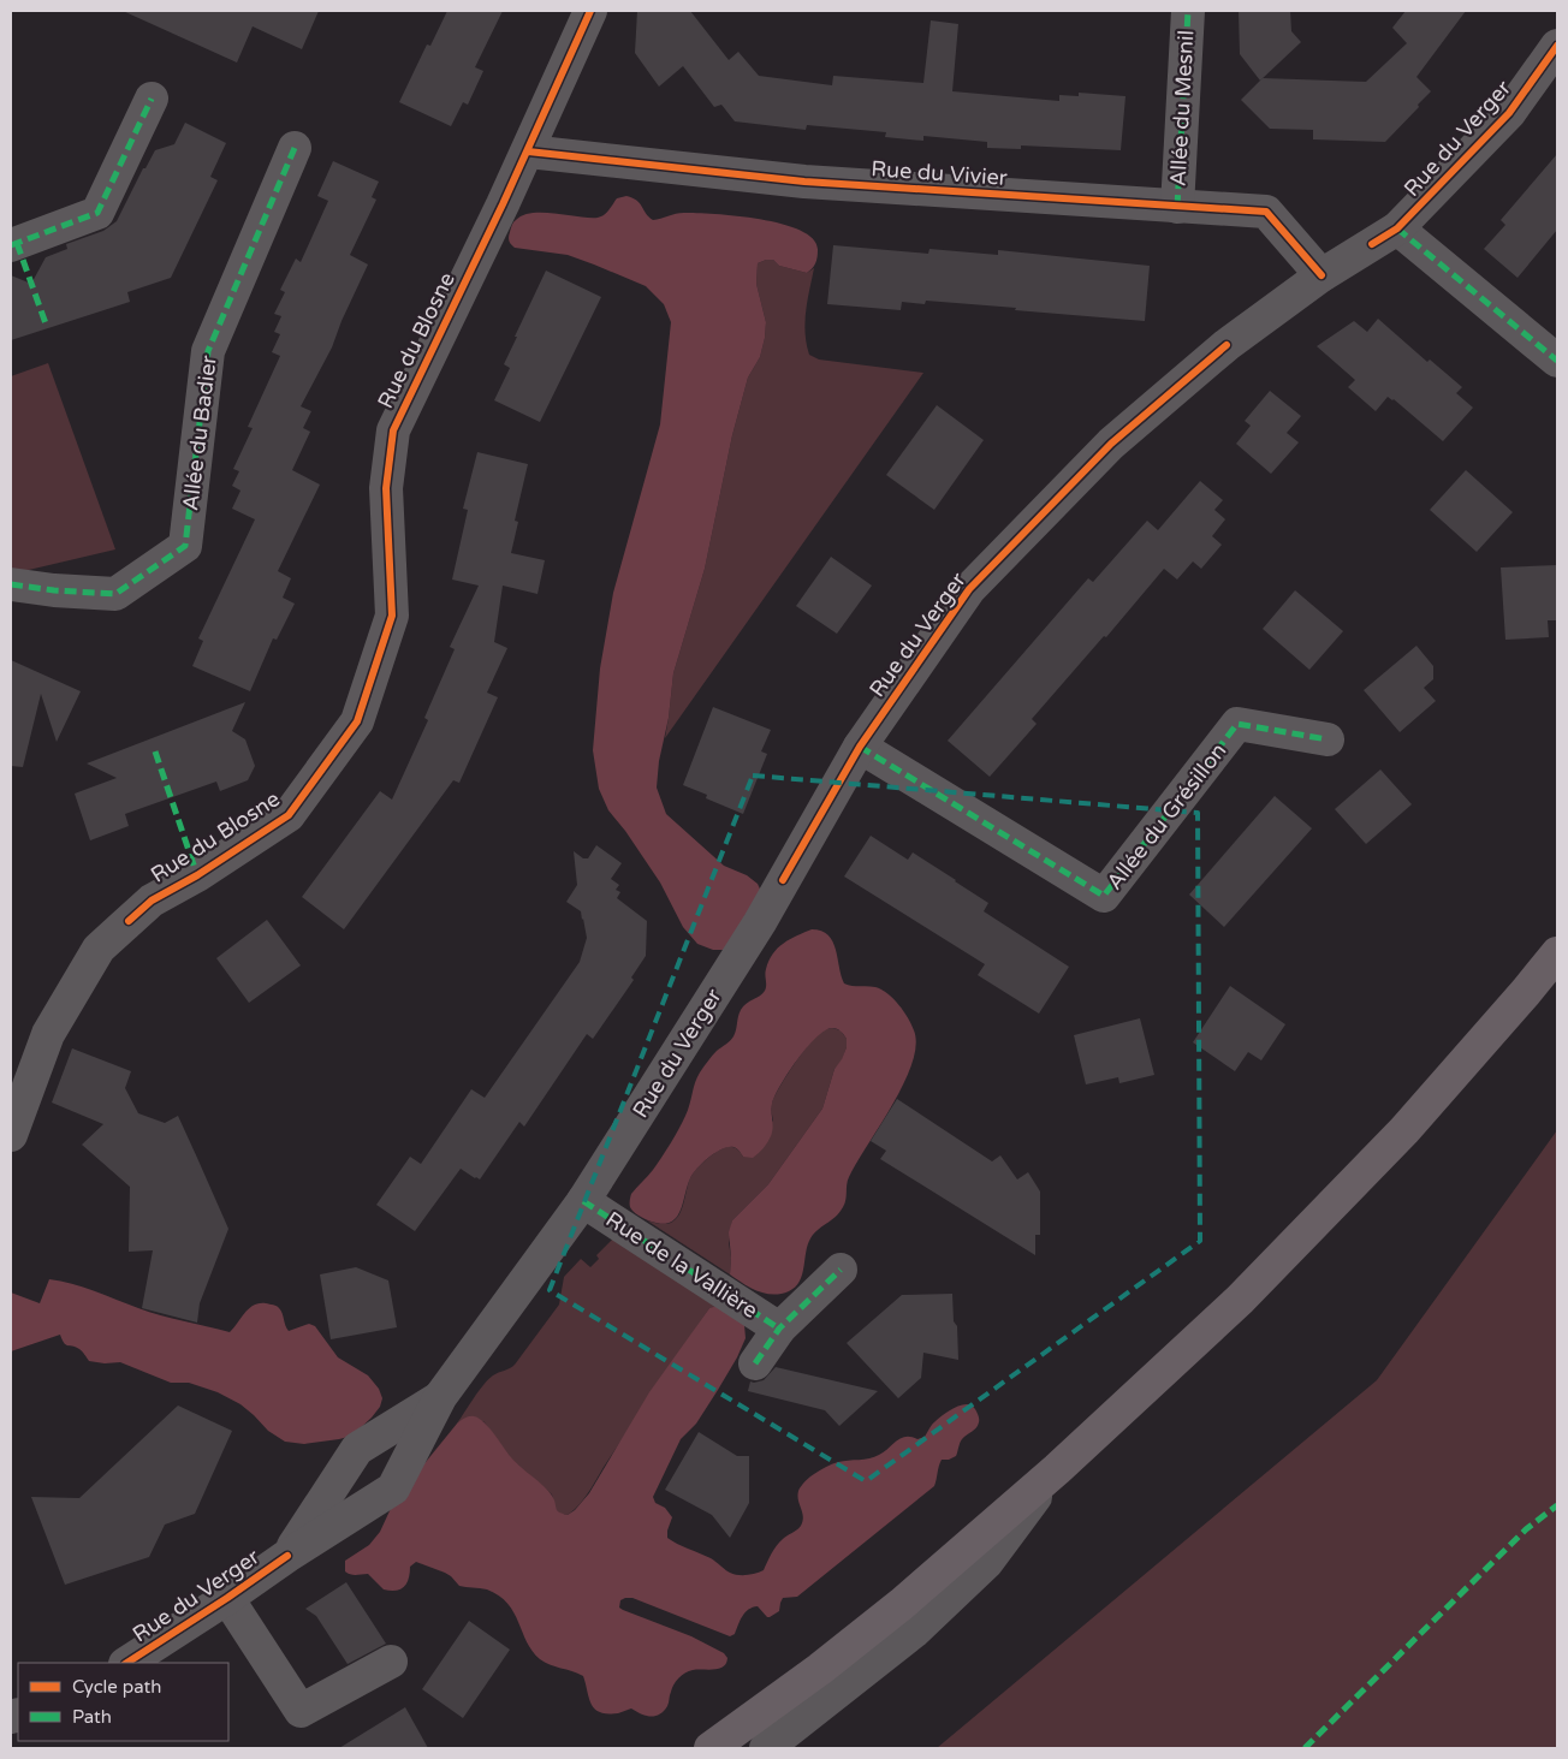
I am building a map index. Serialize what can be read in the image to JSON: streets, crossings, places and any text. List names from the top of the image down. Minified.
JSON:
{"streets":{"street":["Allée du Mesnil","Rue du Verger","Rue du Vivier","Rue du Blosne","Allée du Badier","Allée du Grésillon","Rue de la Vallière"]},"crossings":[["Allée du Mesnil","Rue du Vivier"],["Rue du Verger","Rue du Vivier"],["Rue du Verger","Allée du Grésillon"],["Rue du Verger","Rue de la Vallière"],["Rue du Vivier","Rue du Blosne"]],"legend":["Cycle path","Path"]}
